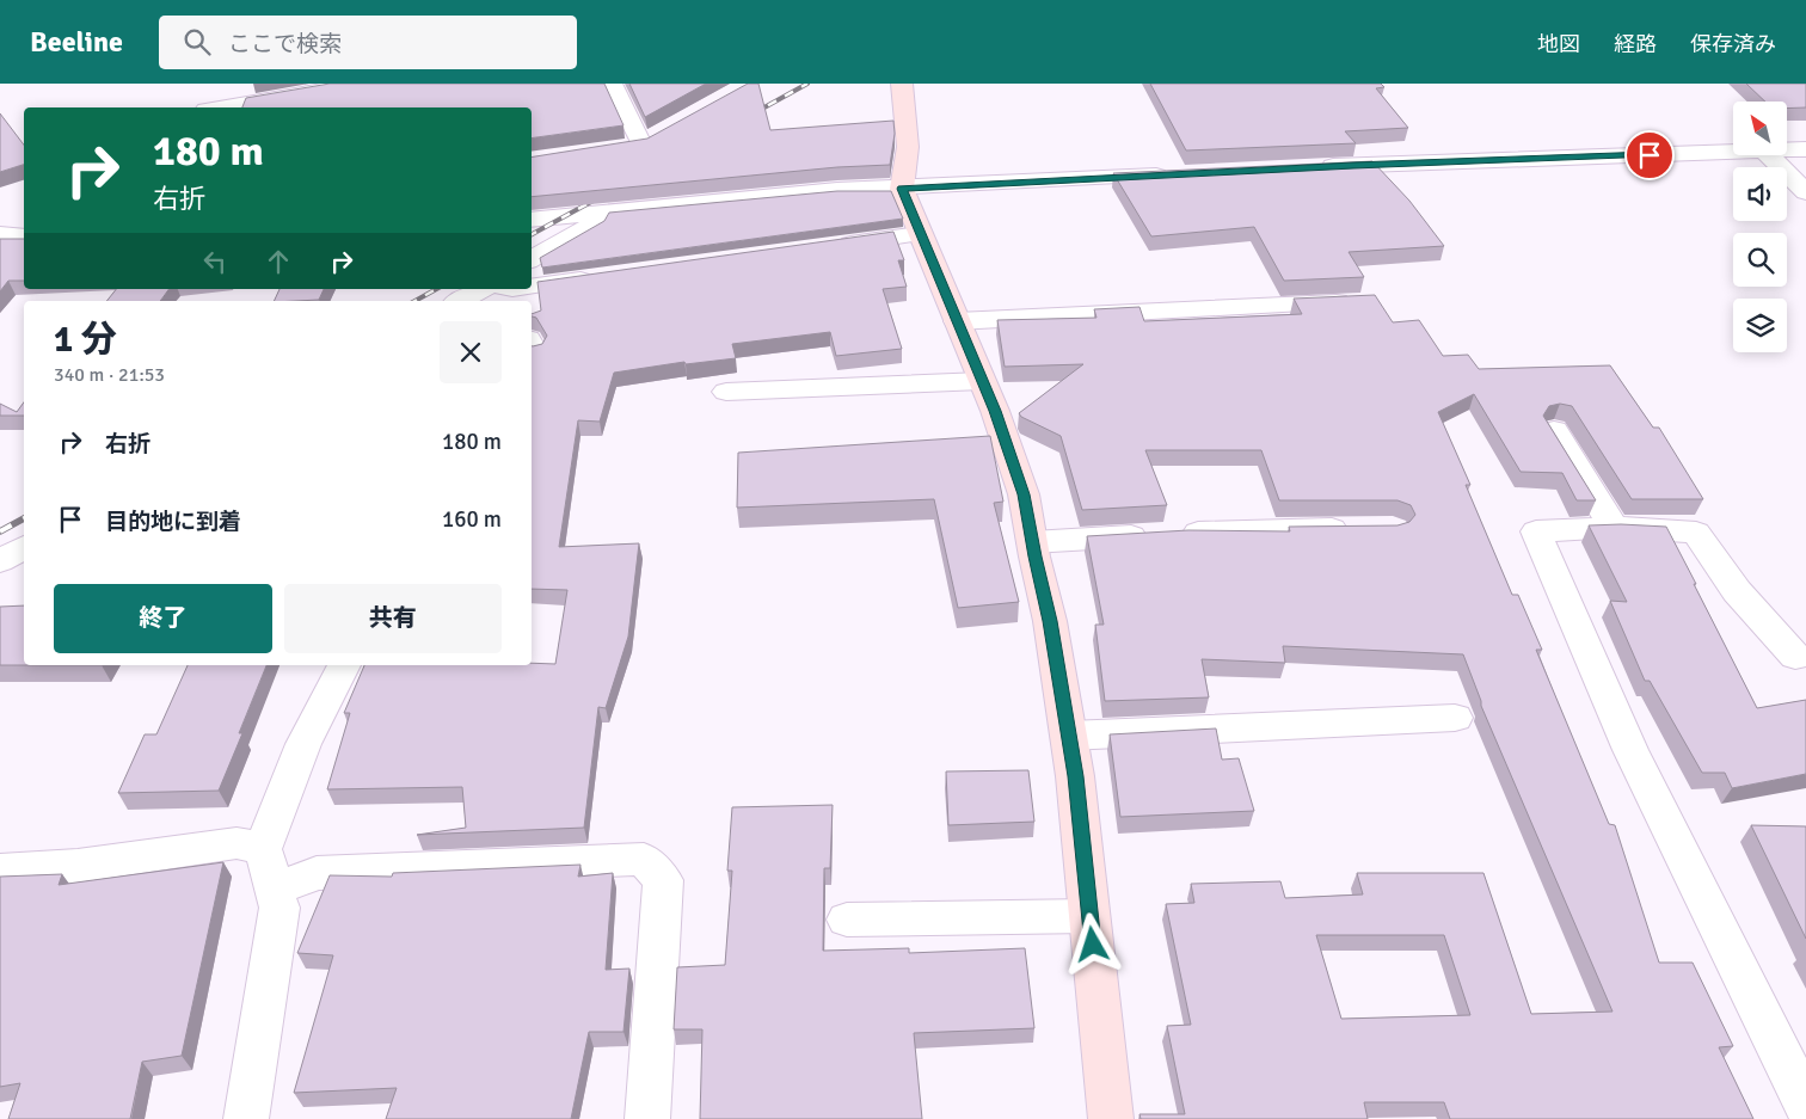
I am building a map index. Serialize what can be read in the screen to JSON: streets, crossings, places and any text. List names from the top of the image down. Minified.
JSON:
{"north":"top left","page":{"header":"Beeline","search":"ここで検索","nav":["地図","経路","保存済み"],"turn":["180 m","右折"],"heading":["1 分","340 m · 21:53"],"list":[{"name":"右折","value":"180 m"},{"name":"目的地に到着","value":"160 m"}],"buttons":["終了","共有"]}}
